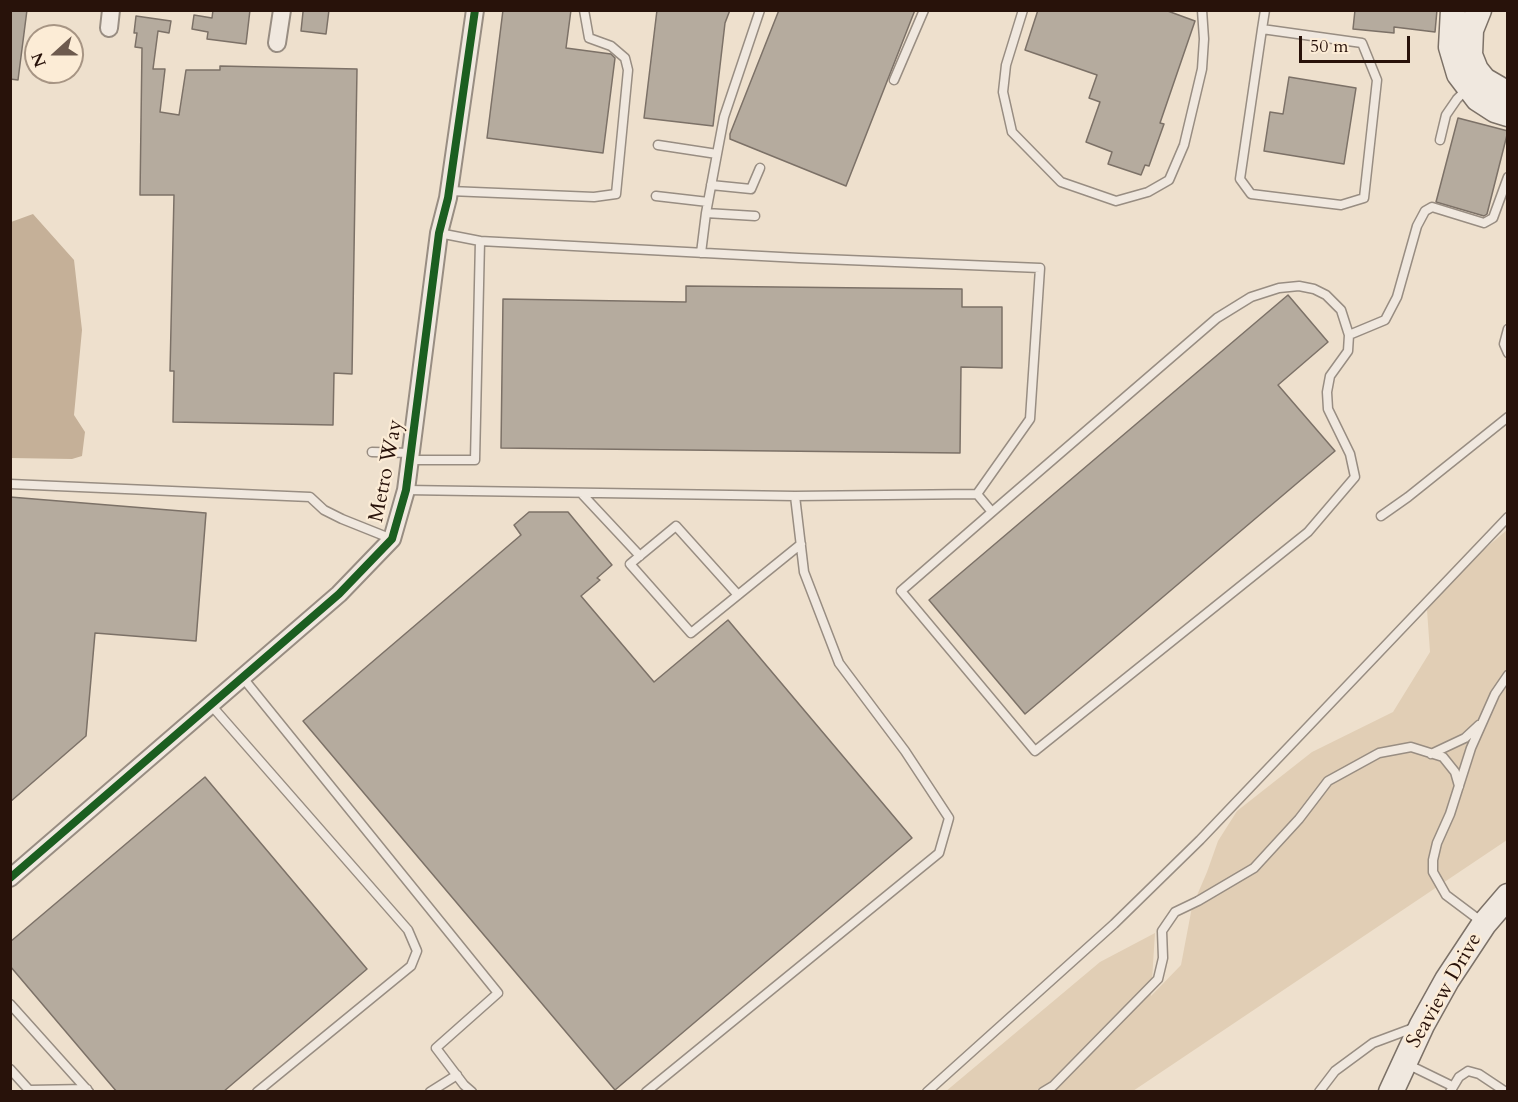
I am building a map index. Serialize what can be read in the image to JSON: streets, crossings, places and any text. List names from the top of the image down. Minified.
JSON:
{"streets":{"main road":["Seaview Drive"],"street":["Metro Way"]},"scale_bar":"50 m","north":"left"}
